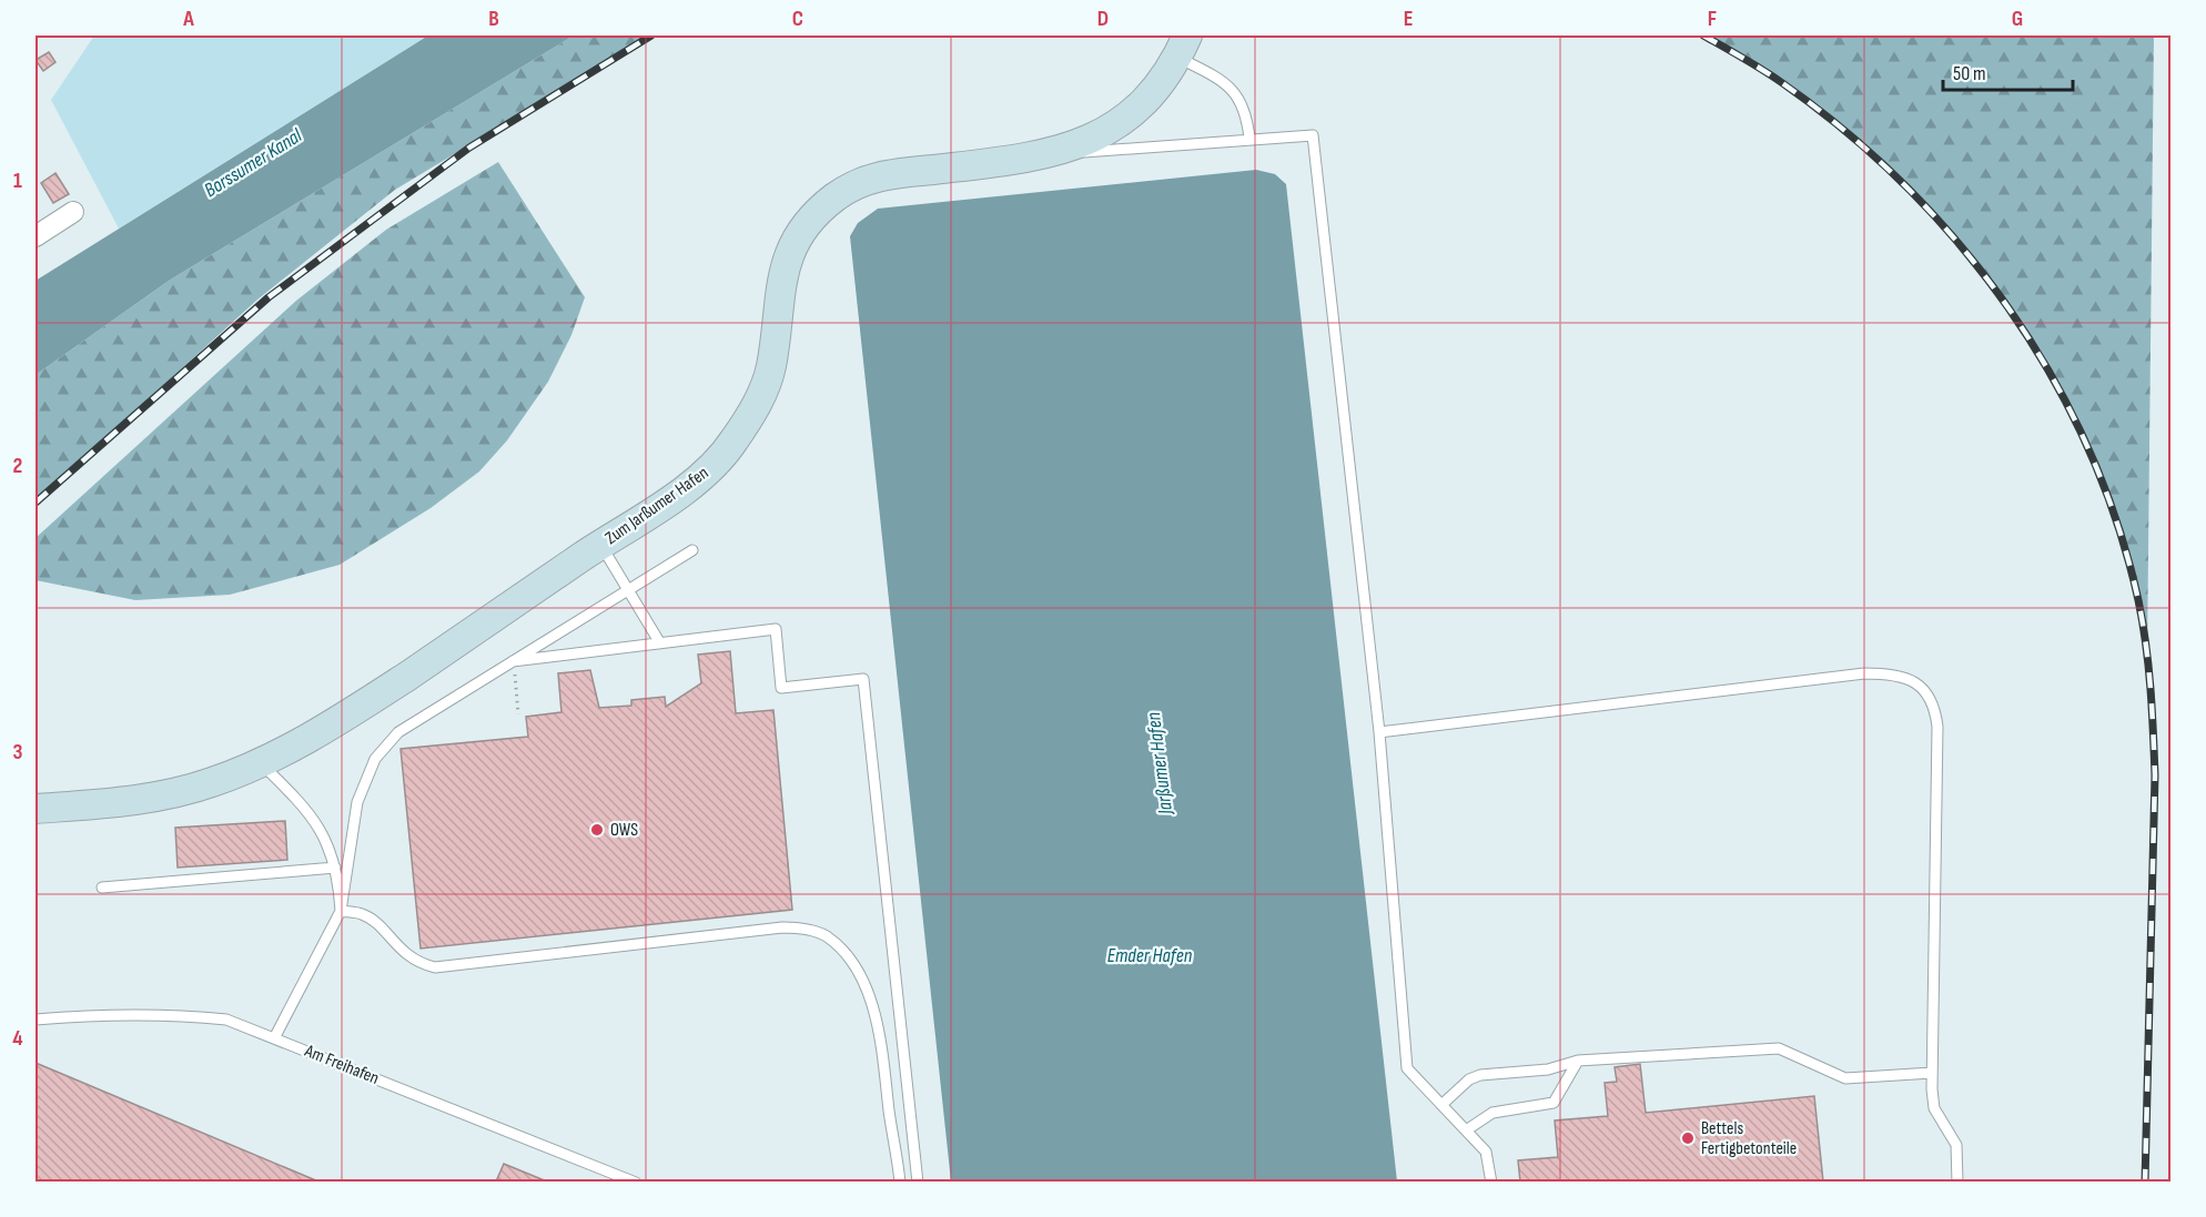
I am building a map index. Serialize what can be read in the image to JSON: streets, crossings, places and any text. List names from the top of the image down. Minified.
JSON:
{"streets":{"street":["Zum Jarßumer Hafen"],"lane":["Am Freihafen"]},"water":["Borssumer Kanal","Jarßumer Hafen","Emder Hafen"],"places":["OWS","Bettels Fertigbetonteile"],"scale_bar":"50 m","grid":{"columns":["A","B","C","D","E","F","G"],"rows":["1","2","3","4"]}}
